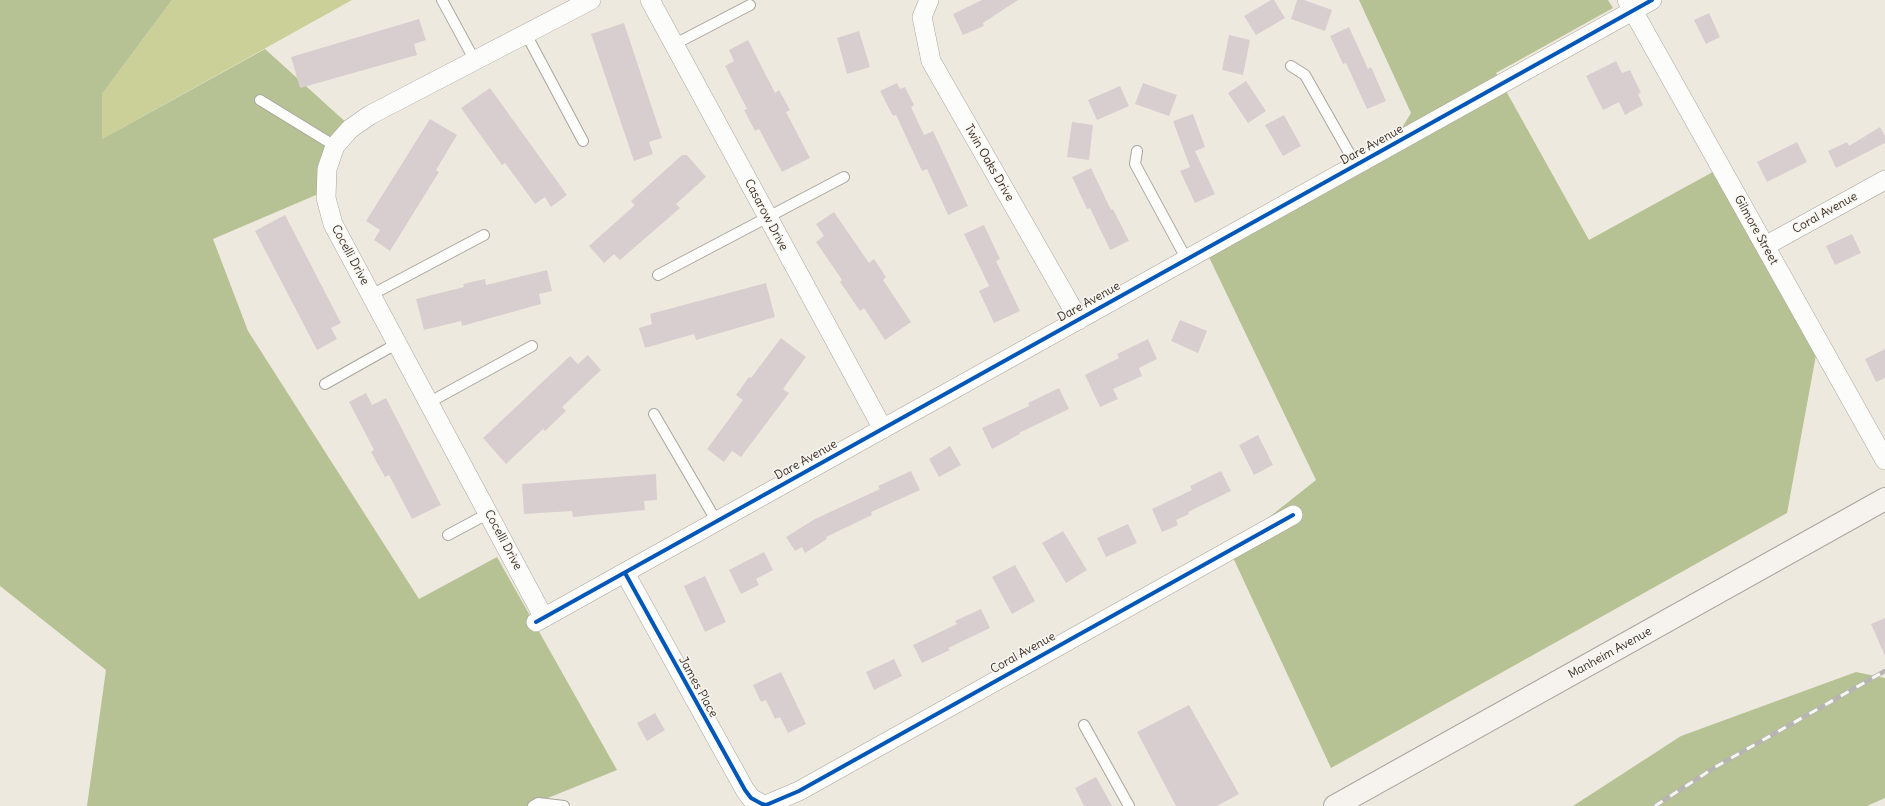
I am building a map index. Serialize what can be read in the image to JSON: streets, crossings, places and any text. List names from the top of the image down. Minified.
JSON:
{"streets":{"street":["Dare Avenue","Twin Oaks Drive","Coral Avenue","Casarow Drive","Gilmore Street","Cocelli Drive","Manheim Avenue","James Place"]},"crossings":[["Dare Avenue","Twin Oaks Drive"],["Dare Avenue","Casarow Drive"],["Dare Avenue","Gilmore Street"],["Dare Avenue","Cocelli Drive"],["Dare Avenue","James Place"],["Coral Avenue","Gilmore Street"],["Coral Avenue","James Place"]]}
